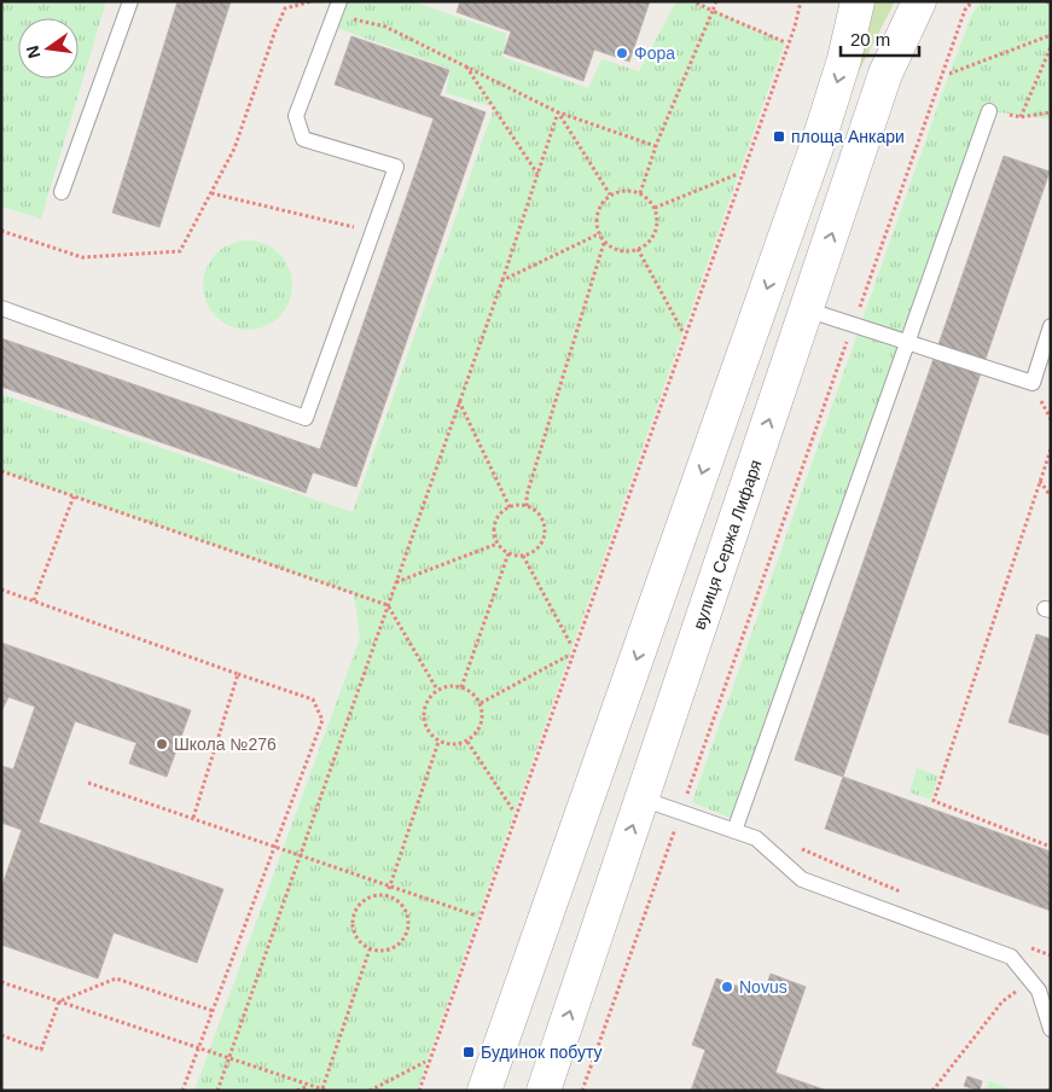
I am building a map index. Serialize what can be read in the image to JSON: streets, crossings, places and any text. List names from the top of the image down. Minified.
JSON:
{"streets":{"street":["вулиця Сержа Лифаря"]},"places":{"other":["Фора","Школа №276","Novus"],"transit":["площа Анкари","Будинок побуту"]},"scale_bar":"20 m","north":"left"}
